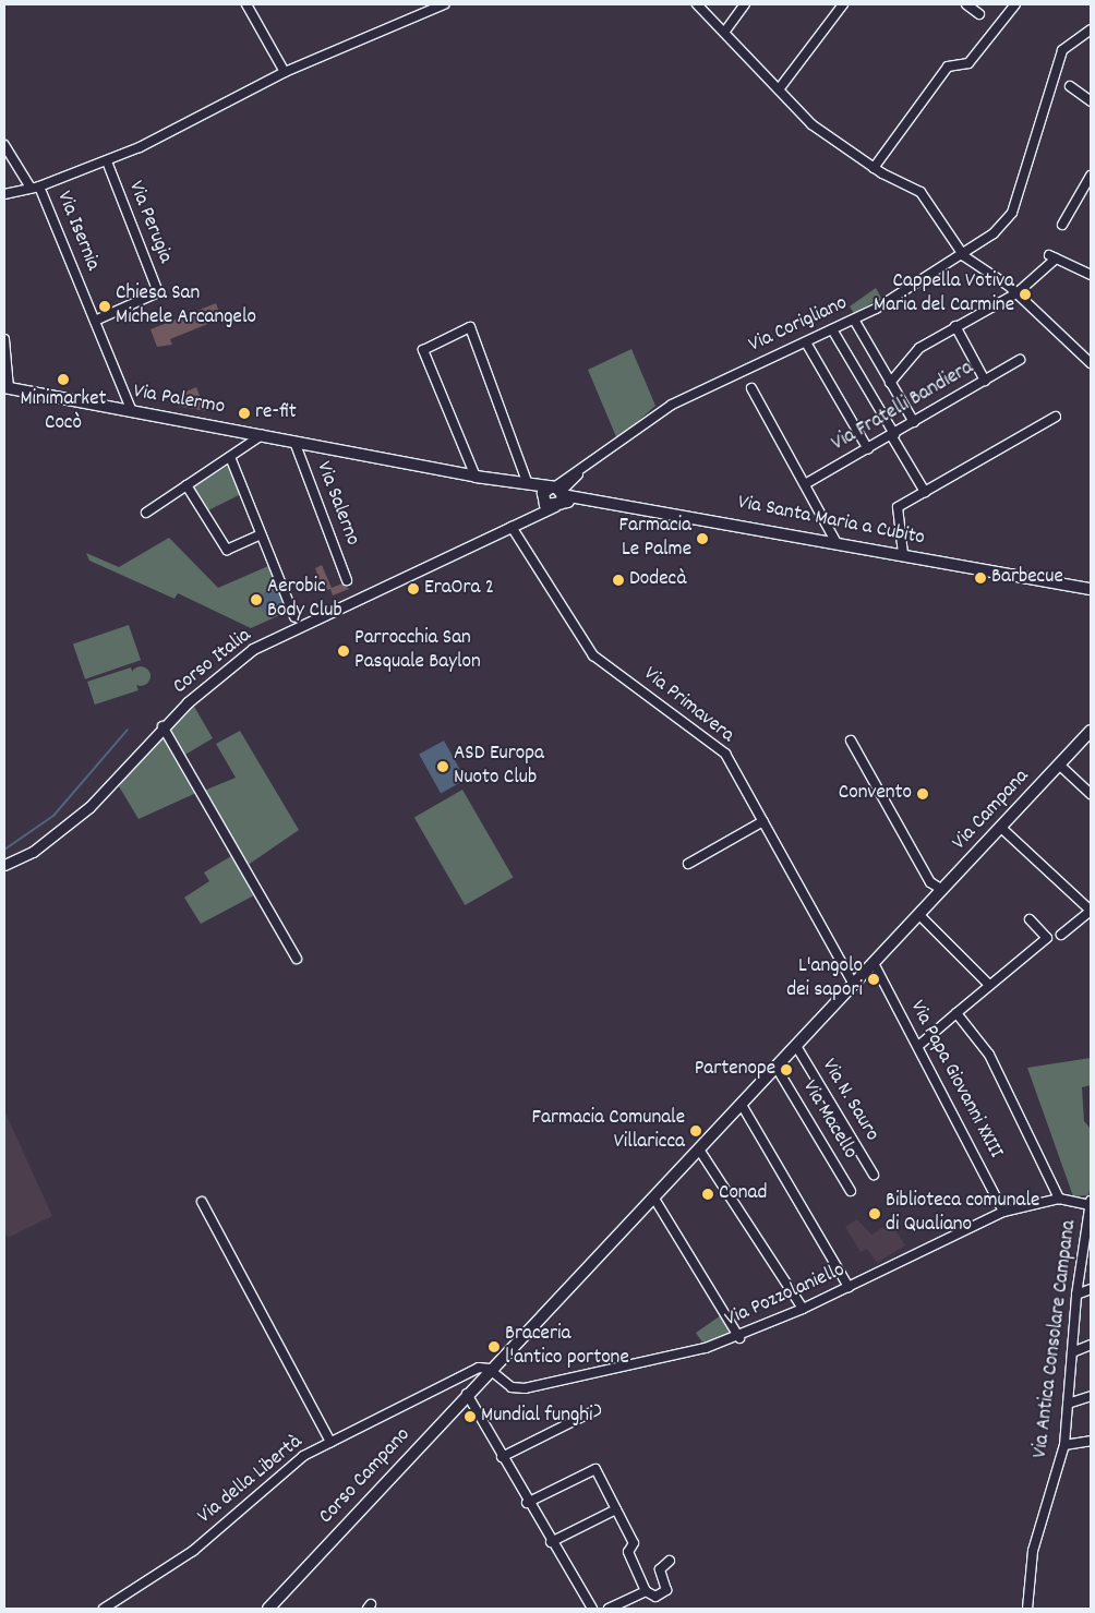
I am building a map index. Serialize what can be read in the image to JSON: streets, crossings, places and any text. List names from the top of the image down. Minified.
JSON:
{"streets":{"main road":["Via Palermo","Via Santa Maria a Cubito","Via Campana","Corso Campano"],"street":["Via Perugia","Via Isernia","Via Corigliano","Via Fratelli Bandiera","Via Salerno","Corso Italia","Via Primavera","Via Papa Giovanni XXIII","Via N. Sauro","Via Macello","Via Pozzolaniello","Via Antica Consolare Campana","Via della Libertà"]},"crossings":[["Via Perugia","Via Isernia"],["Via Isernia","Via Palermo"],["Via Corigliano","Via Palermo"],["Via Corigliano","Via Santa Maria a Cubito"],["Via Palermo","Via Salerno"],["Via Palermo","Via Santa Maria a Cubito"],["Corso Italia","Via Primavera"],["Via Primavera","Via Campana"],["Via Campana","Via Papa Giovanni XXIII"],["Via Campana","Via N. Sauro"],["Via Campana","Via Macello"],["Via Campana","Corso Campano"],["Via Papa Giovanni XXIII","Via Pozzolaniello"],["Via Pozzolaniello","Via Antica Consolare Campana"],["Via Pozzolaniello","Corso Campano"],["Via Pozzolaniello","Via della Libertà"],["Corso Campano","Via della Libertà"]],"places":["Cappella Votiva Maria del Carmine","Chiesa San Michele Arcangelo","Minimarket Cocò","re-fit","Farmacia Le Palme","Barbecue","Dodecà","EraOra 2","Aerobic Body Club","Parrocchia San Pasquale Baylon","ASD Europa Nuoto Club","Convento","L'angolo dei sapori","Partenope","Farmacia Comunale Villaricca","Conad","Biblioteca comunale di Qualiano","Braceria l'antico portone","Mundial funghi"]}
